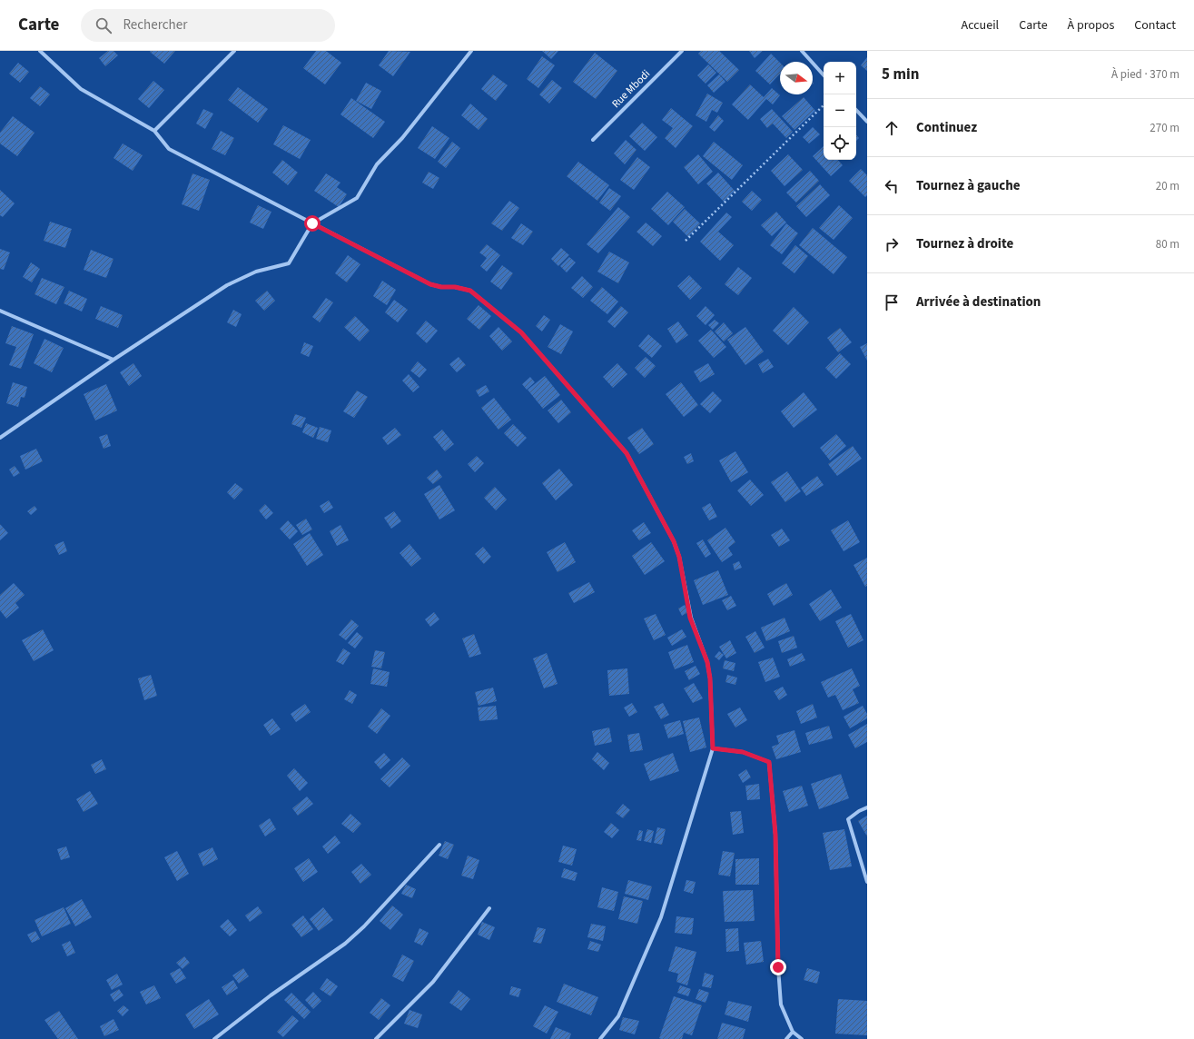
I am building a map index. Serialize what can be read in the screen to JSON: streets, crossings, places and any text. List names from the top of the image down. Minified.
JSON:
{"streets":{"street":["Rue Mbodi"]},"north":"right","page":{"header":"Carte","search":"Rechercher","nav":["Accueil","Carte","À propos","Contact"],"heading":["5 min","À pied · 370 m"],"map_buttons":["+","−"],"list":[["Continuez","270 m"],["Tournez à gauche","20 m"],["Tournez à droite","80 m"],"Arrivée à destination"]}}
